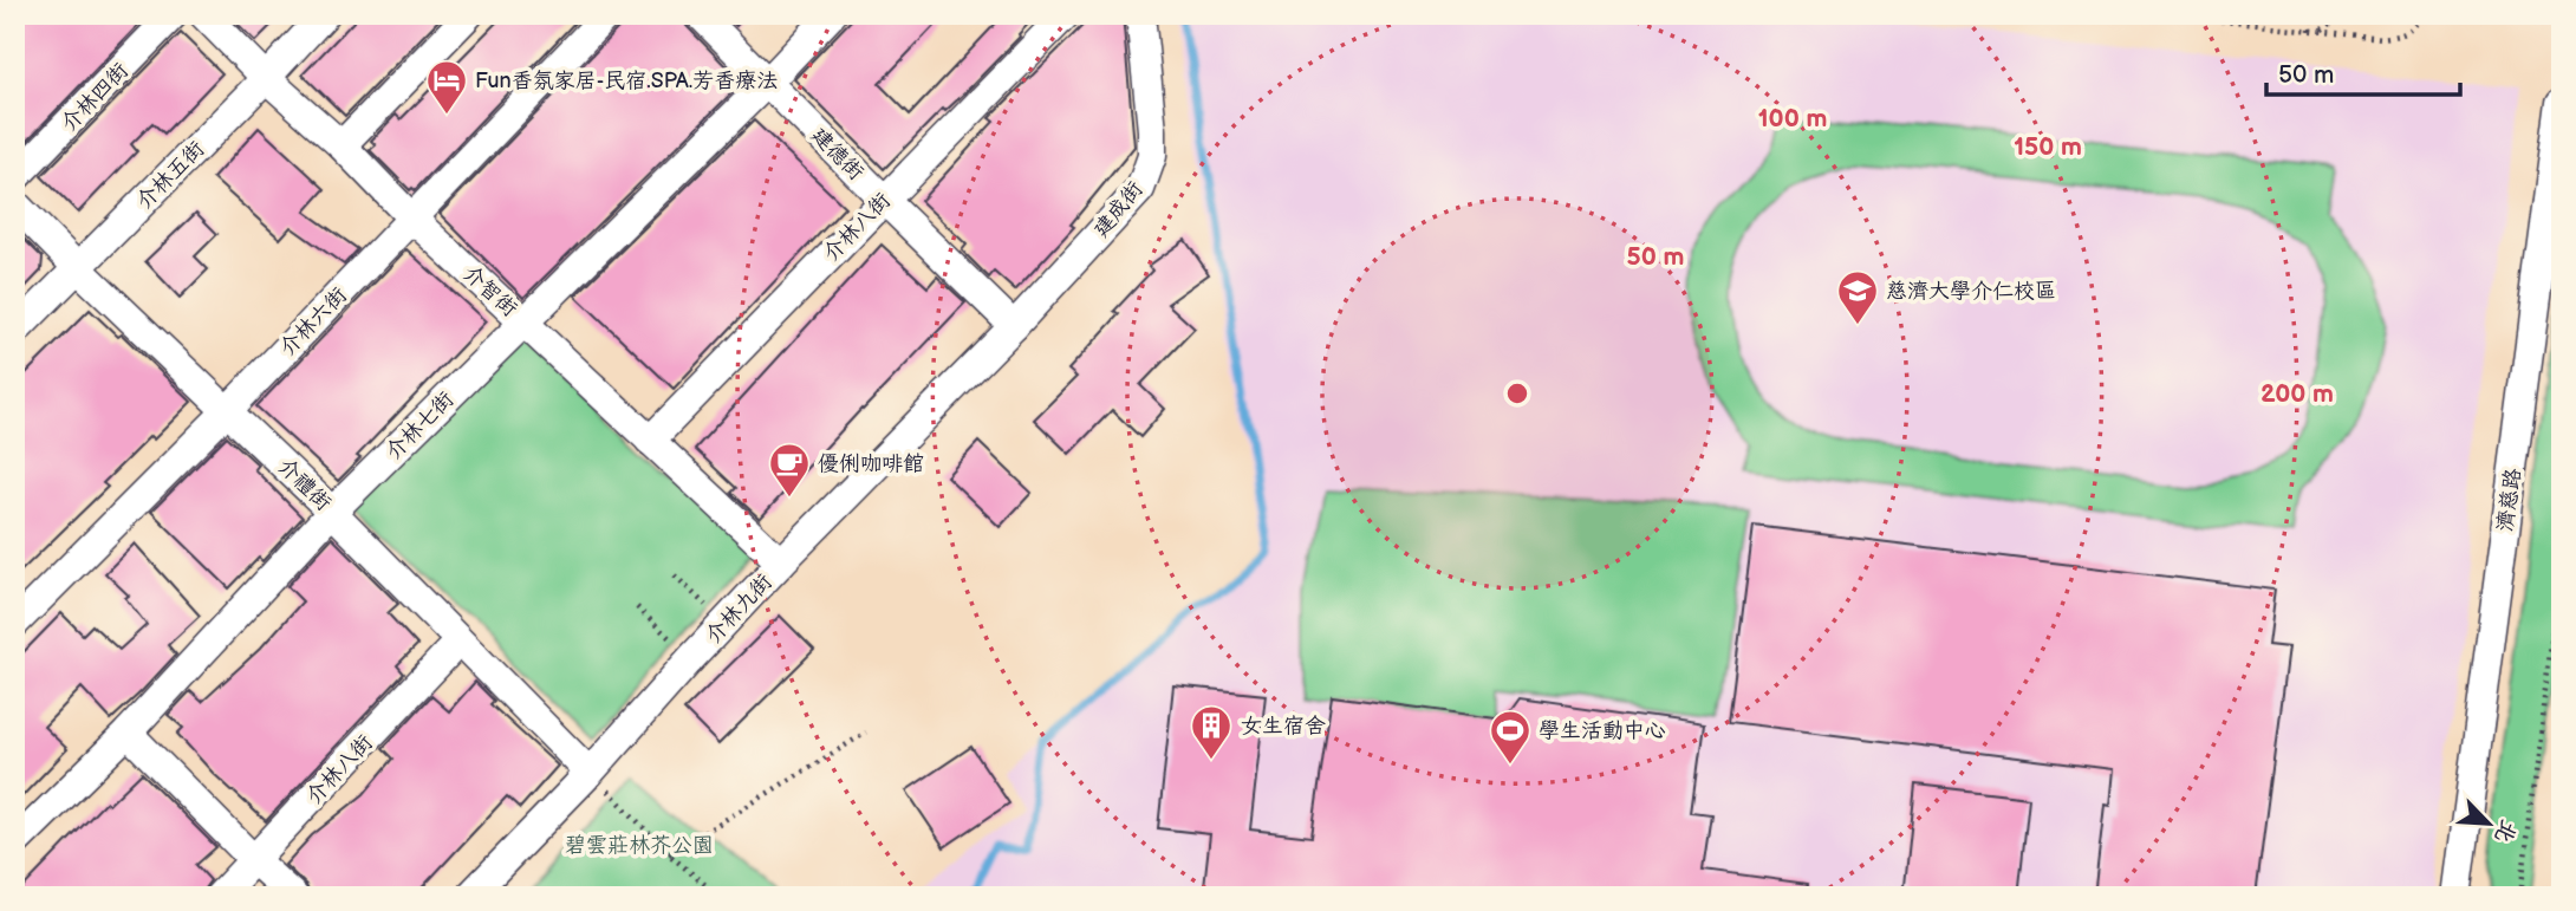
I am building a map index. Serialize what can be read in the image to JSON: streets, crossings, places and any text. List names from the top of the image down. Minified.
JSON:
{"streets":{"street":["介林四街","建德街","介林五街","建成街","介林八街","介智街","介林六街","介林七街","介禮街","濟慈路","介林九街"]},"crossings":[["建德街","建成街"],["建德街","介林八街"],["建德街","介林七街"],["建德街","介林九街"],["介林五街","介智街"],["介林五街","介禮街"],["建成街","介林九街"],["介林八街","介智街"],["介林八街","介禮街"],["介智街","介林六街"],["介智街","介林七街"],["介智街","介林九街"],["介林六街","介禮街"],["介林七街","介禮街"],["介禮街","介林九街"]],"parks":["碧雲莊林芥公園"],"places":{"hotel":["Fun香氛家居-民宿.SPA.芳香療法"],"school or university":["慈濟大學介仁校區"],"cafe":["優俐咖啡館"],"building":["女生宿舍"],"sports":["學生活動中心"]},"scale_bar":"50 m","north":"bottom right","rings":["100 m","150 m","50 m","200 m"]}
